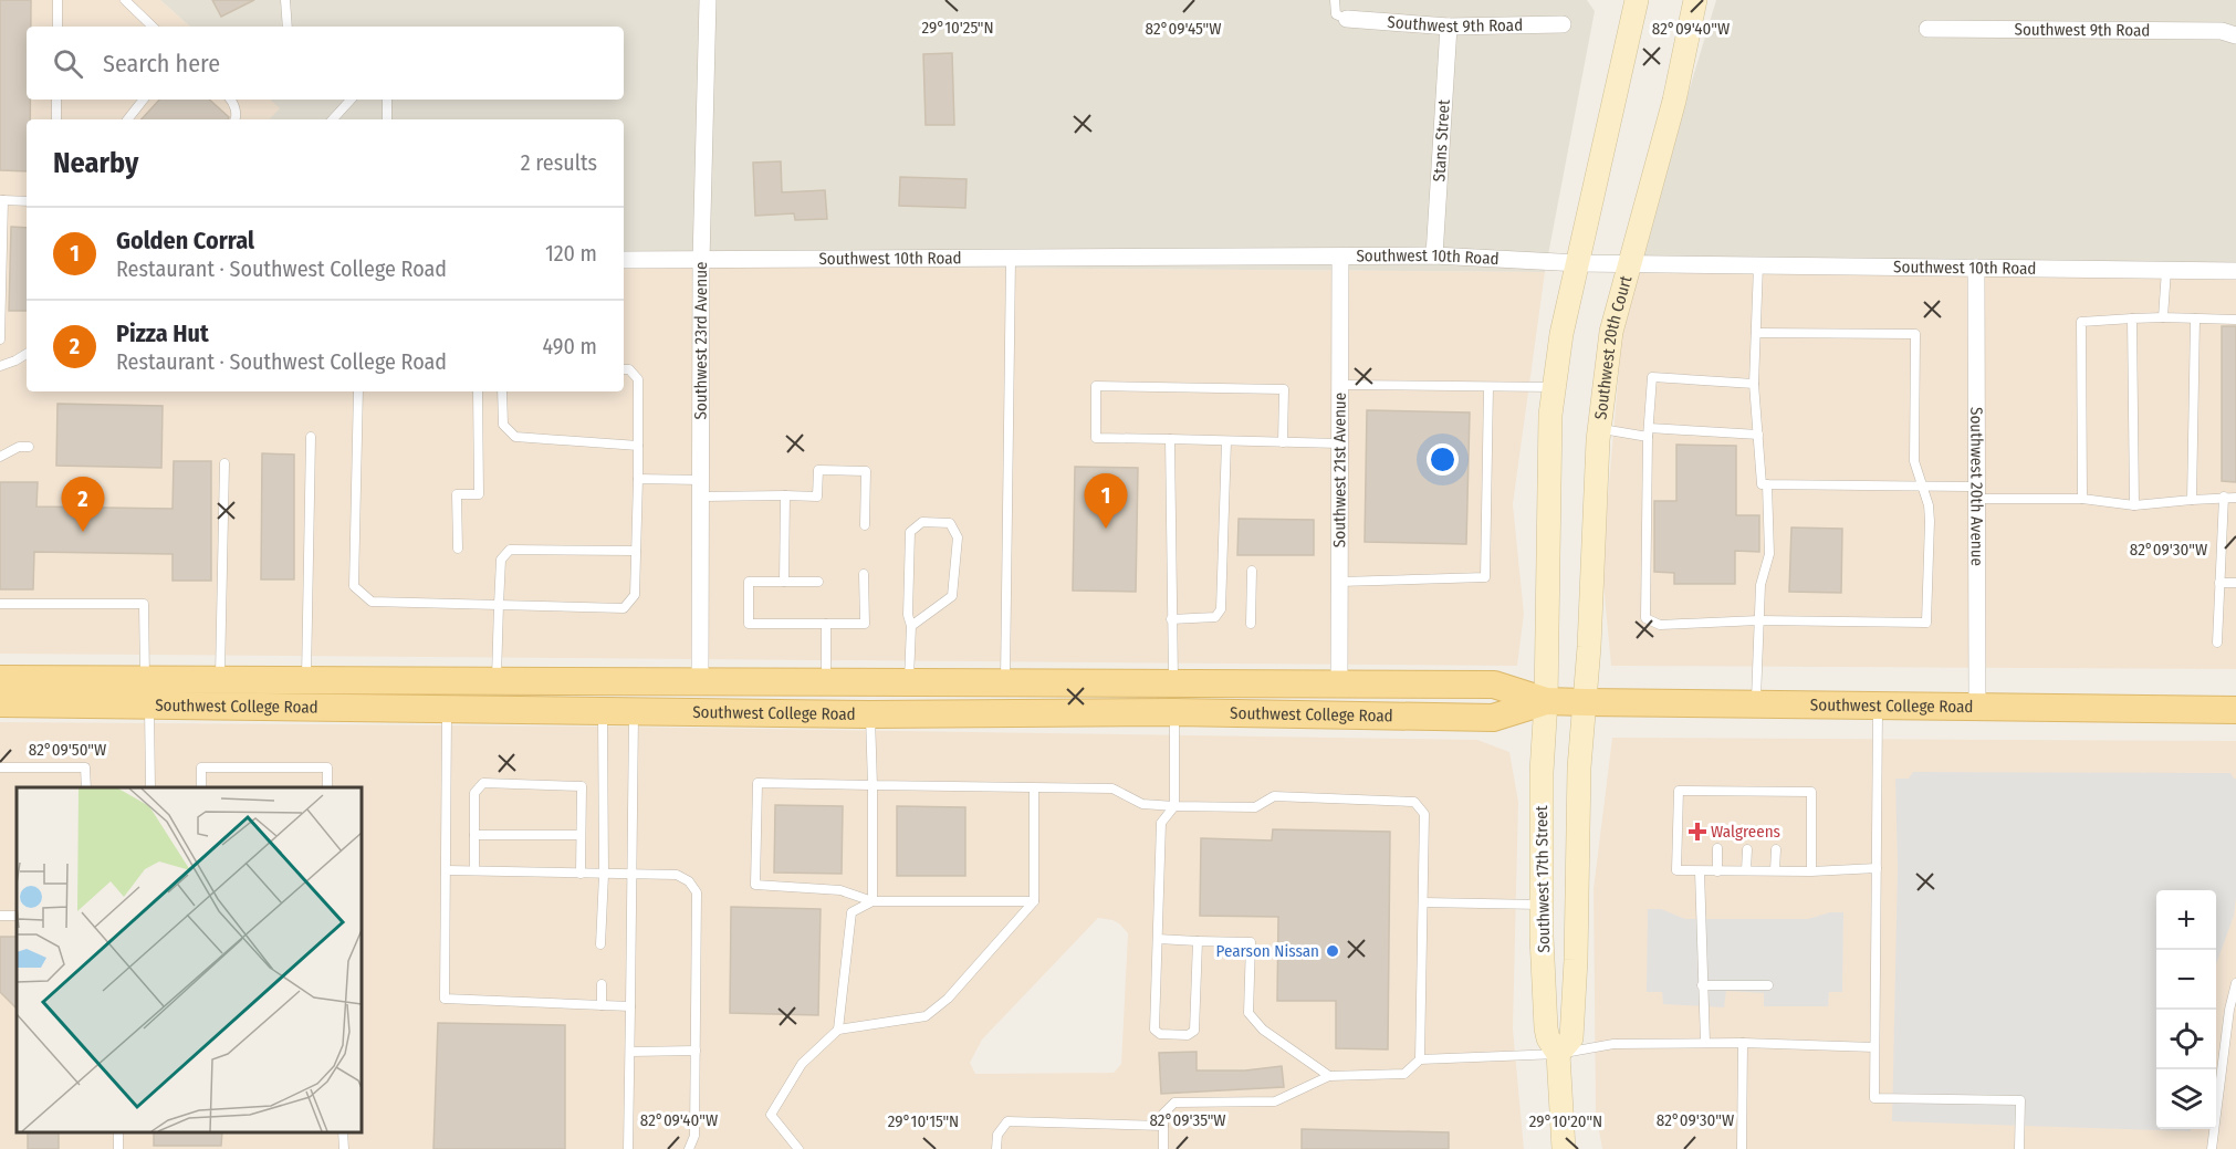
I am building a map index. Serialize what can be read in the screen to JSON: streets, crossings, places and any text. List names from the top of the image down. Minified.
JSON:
{"streets":{"main road":["Southwest 20th Court","Southwest College Road","Southwest 17th Street"],"street":["Southwest 9th Road","Stans Street","Southwest 10th Road","Southwest 23rd Avenue","Southwest 21st Avenue","Southwest 20th Avenue"]},"crossings":[["Southwest 9th Road","Stans Street"],["Stans Street","Southwest 10th Road"],["Southwest 10th Road","Southwest 23rd Avenue"],["Southwest 10th Road","Southwest 20th Court"],["Southwest 10th Road","Southwest 21st Avenue"],["Southwest 10th Road","Southwest 20th Avenue"],["Southwest 23rd Avenue","Southwest College Road"],["Southwest 20th Court","Southwest College Road"],["Southwest 20th Court","Southwest 17th Street"],["Southwest 21st Avenue","Southwest College Road"],["Southwest 20th Avenue","Southwest College Road"],["Southwest College Road","Southwest 17th Street"]],"places":{"health":["Walgreens"],"other":["Pearson Nissan"]},"page":{"search":"Search here","heading":["Nearby","2 results"],"list":[{"mark":"1","name":"Golden Corral","note":"Restaurant · Southwest College Road","value":"120 m"},{"mark":"2","name":"Pizza Hut","note":"Restaurant · Southwest College Road","value":"490 m"}],"pins":["1","2"],"map_buttons":["+","−"]},"coordinates":["29°10'25\"N","82°09'45\"W","82°09'40\"W","82°09'30\"W","82°09'50\"W","82°09'35\"W","29°10'15\"N","29°10'20\"N"]}
